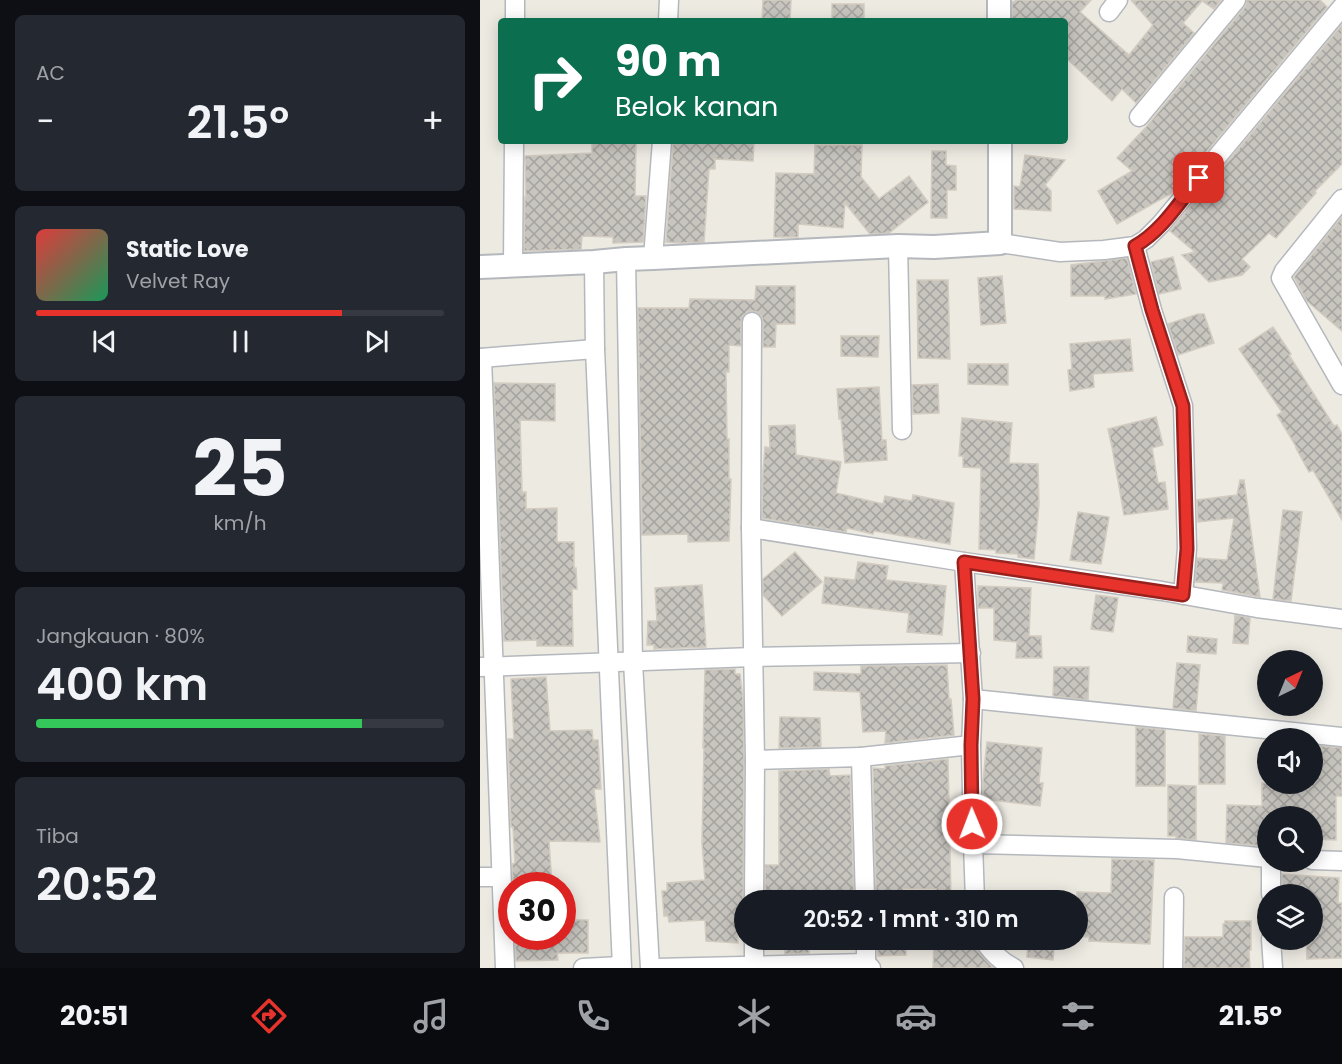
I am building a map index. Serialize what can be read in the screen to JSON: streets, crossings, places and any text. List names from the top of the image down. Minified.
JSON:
{"north":"top right","page":{"tile":["AC",["25","km/h"],["Jangkauan · 80%","400 km"],["Tiba","20:52"]],"turn":["90 m","Belok kanan"],"heat":["−","21.5°","+"],"song":["Static Love","Velvet Ray"],"limit":"30","trip":"20:52 · 1 mnt · 310 m","tabs":["20:51","21.5°"]}}
